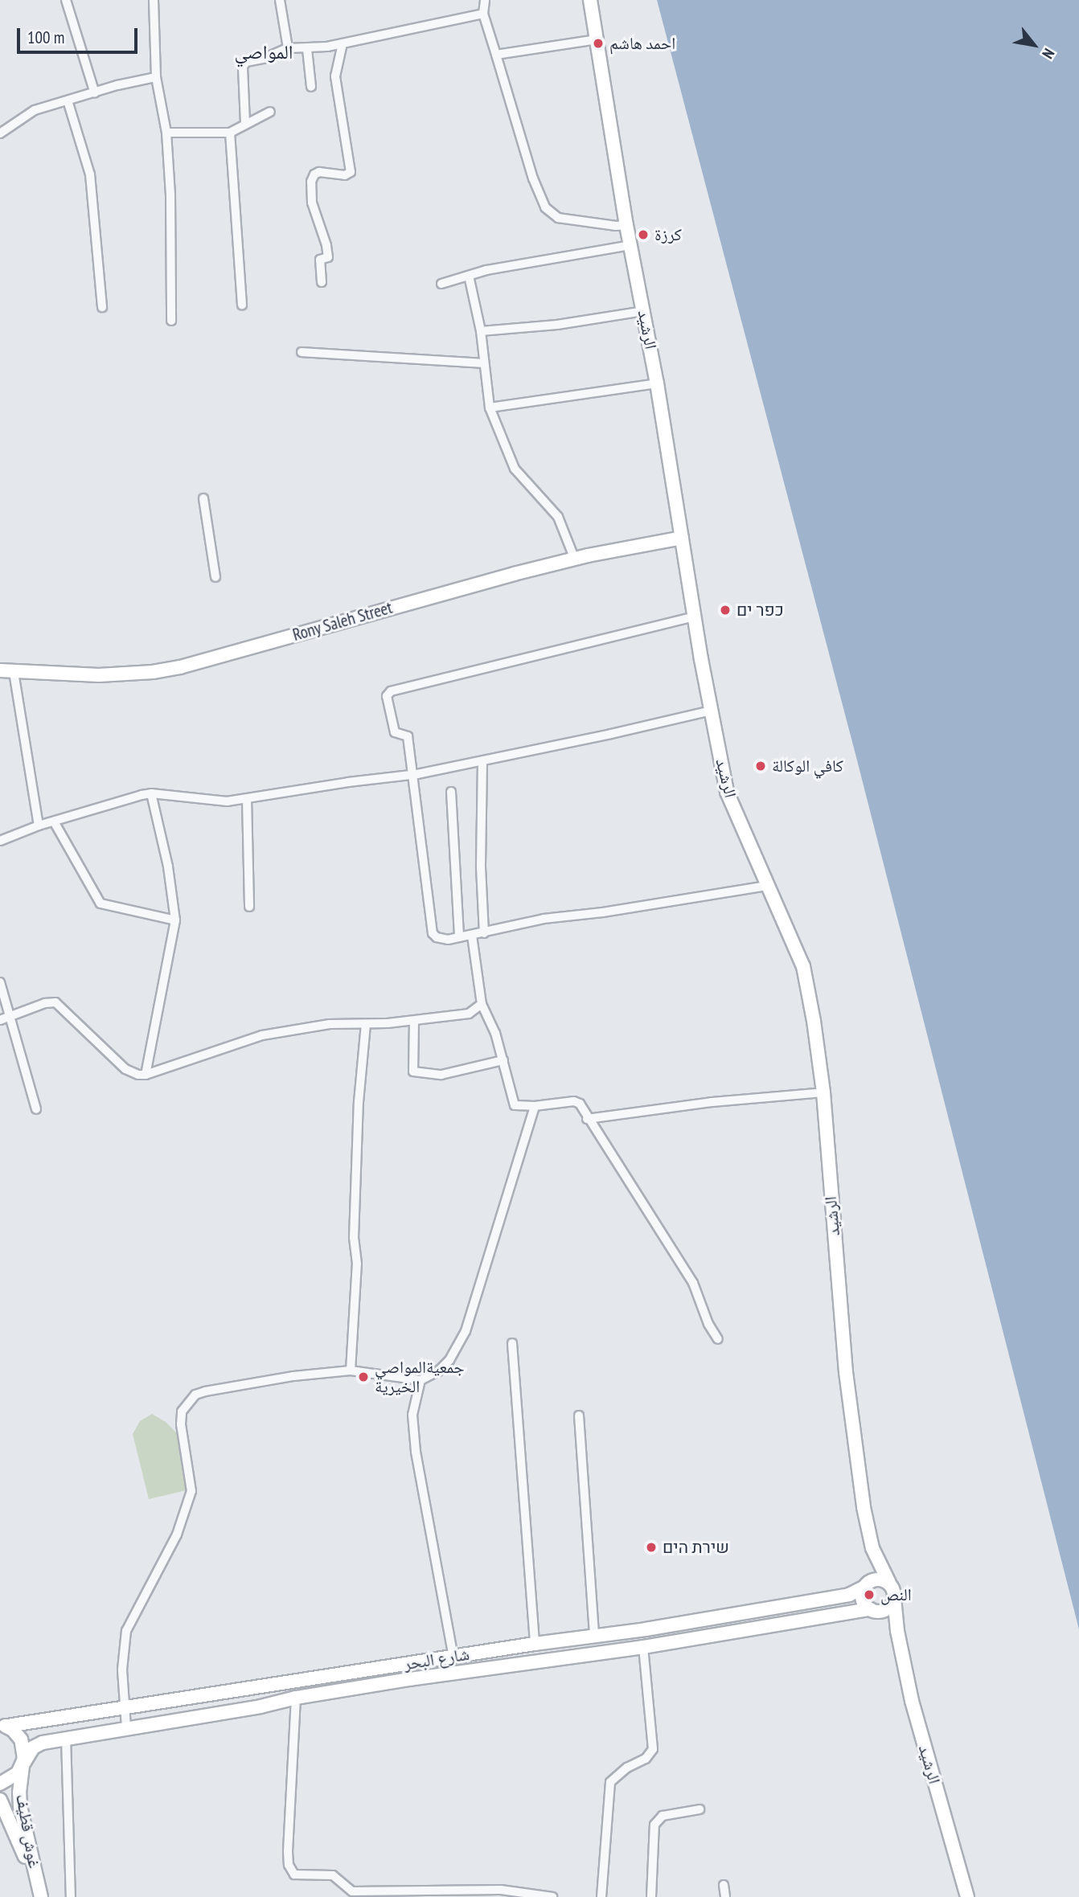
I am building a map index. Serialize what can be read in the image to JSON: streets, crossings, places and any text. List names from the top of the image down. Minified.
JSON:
{"streets":{"main road":["الرشيد","Rony Saleh Street","شارع البحر","غوش قطيف"]},"crossings":[["الرشيد","Rony Saleh Street"],["الرشيد","شارع البحر"],["شارع البحر","غوش قطيف"]],"districts":["المواصي"],"places":["احمد هاشم","كرزة","כפר ים","كافي الوكالة","جمعيةالمواصي الخيرية","שירת הים","النص"],"scale_bar":"100 m","north":"bottom right"}
